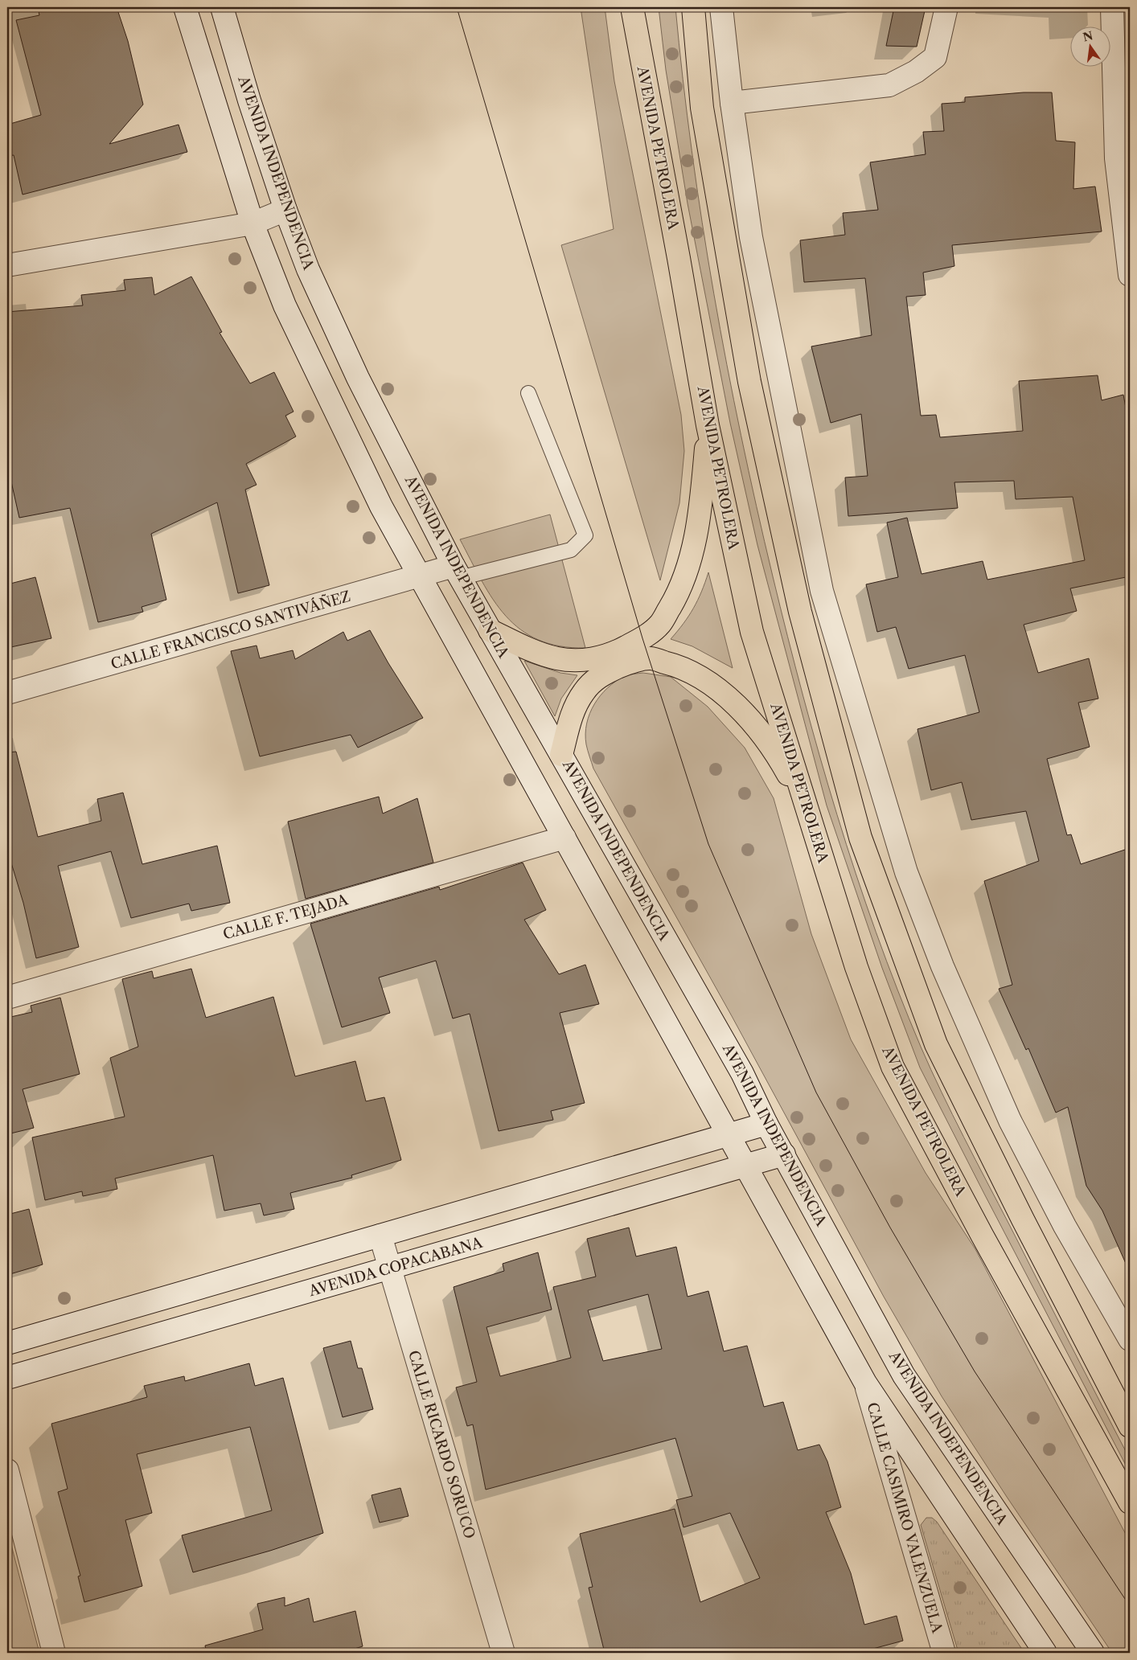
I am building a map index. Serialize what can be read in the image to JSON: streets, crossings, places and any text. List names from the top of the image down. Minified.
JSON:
{"streets":{"main road":["AVENIDA PETROLERA","AVENIDA INDEPENDENCIA","CALLE FRANCISCO SANTIVÁÑEZ","CALLE F. TEJADA","AVENIDA COPACABANA","CALLE RICARDO SORUCO","CALLE CASIMIRO VALENZUELA"]},"crossings":[["AVENIDA INDEPENDENCIA","CALLE FRANCISCO SANTIVÁÑEZ"],["AVENIDA INDEPENDENCIA","AVENIDA COPACABANA"],["AVENIDA COPACABANA","CALLE RICARDO SORUCO"]],"north":"top"}
